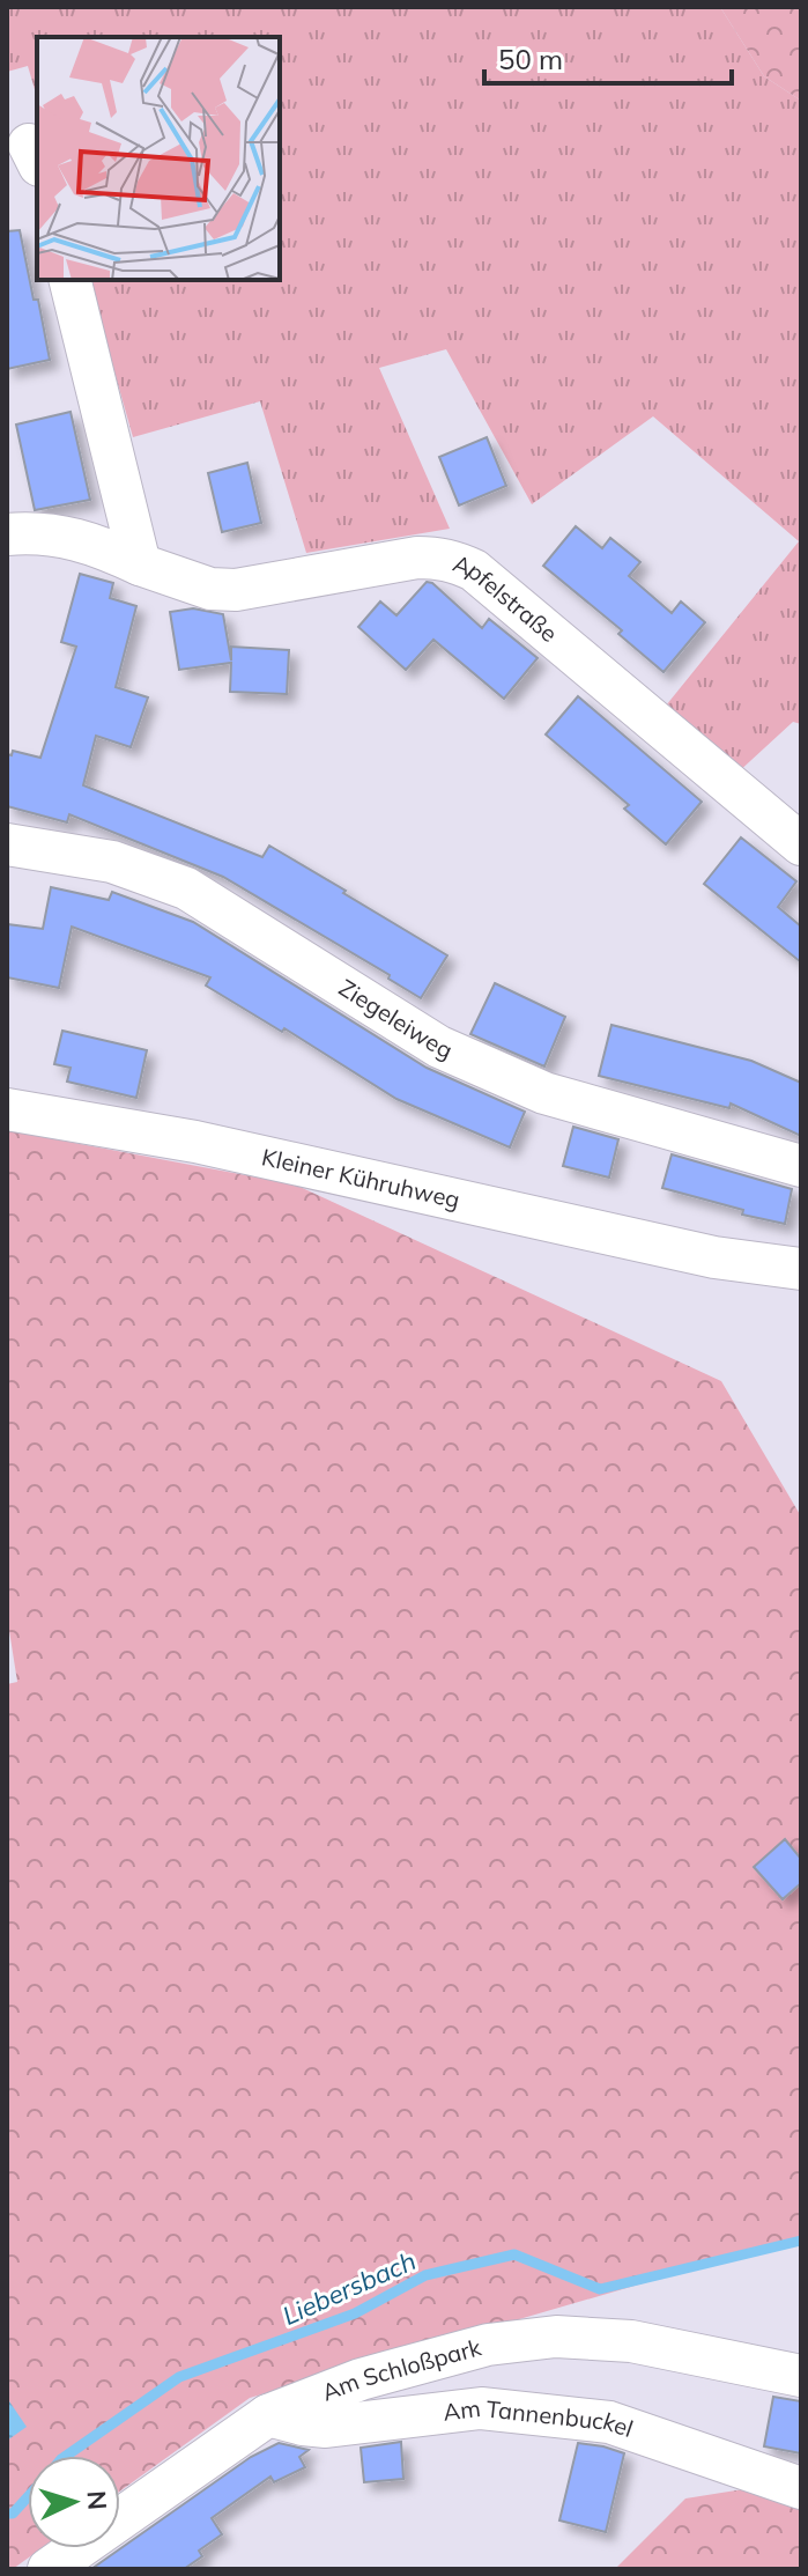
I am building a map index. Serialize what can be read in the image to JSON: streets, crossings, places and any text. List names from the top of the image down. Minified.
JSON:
{"streets":{"street":["Apfelstraße","Ziegeleiweg","Kleiner Kühruhweg","Am Schloßpark","Am Tannenbuckel"]},"crossings":[["Am Schloßpark","Am Tannenbuckel"]],"water":["Liebersbach"],"scale_bar":"50 m","north":"right"}
